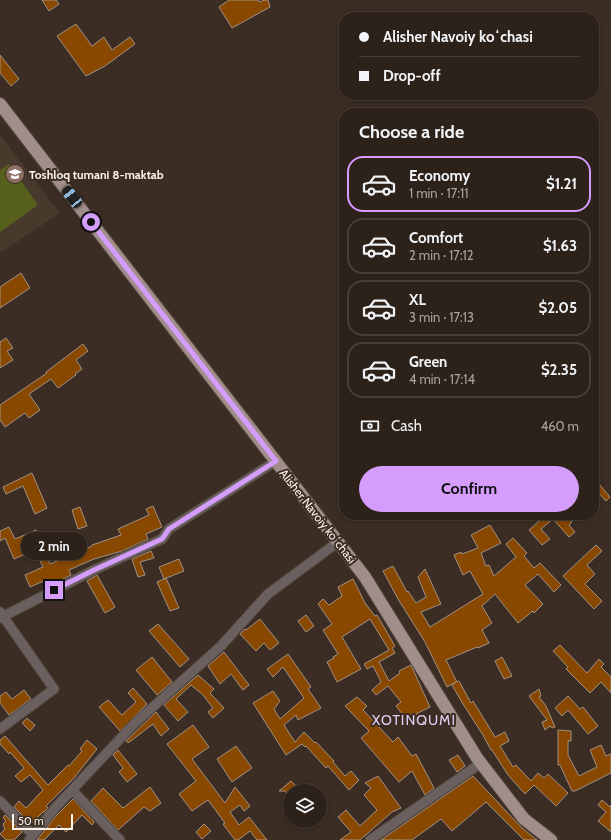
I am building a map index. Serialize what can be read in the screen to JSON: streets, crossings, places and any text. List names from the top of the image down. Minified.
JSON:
{"streets":{"main road":["Alisher Navoiy koʻchasi"]},"districts":["XOTINQUMI"],"places":{"school or university":["Toshloq tumani 8-maktab"]},"scale_bar":"50 m","page":{"banner":["Alisher Navoiy koʻchasi","Drop-off"],"heading":"Choose a ride","list":[{"name":"Economy","note":"1 min · 17:11","value":"$1.21"},{"name":"Comfort","note":"2 min · 17:12","value":"$1.63"},{"name":"XL","note":"3 min · 17:13","value":"$2.05"},{"name":"Green","note":"4 min · 17:14","value":"$2.35"}],"pay":["Cash","460 m"],"buttons":"Confirm","bubble":"2 min","scale":"50 m"}}
